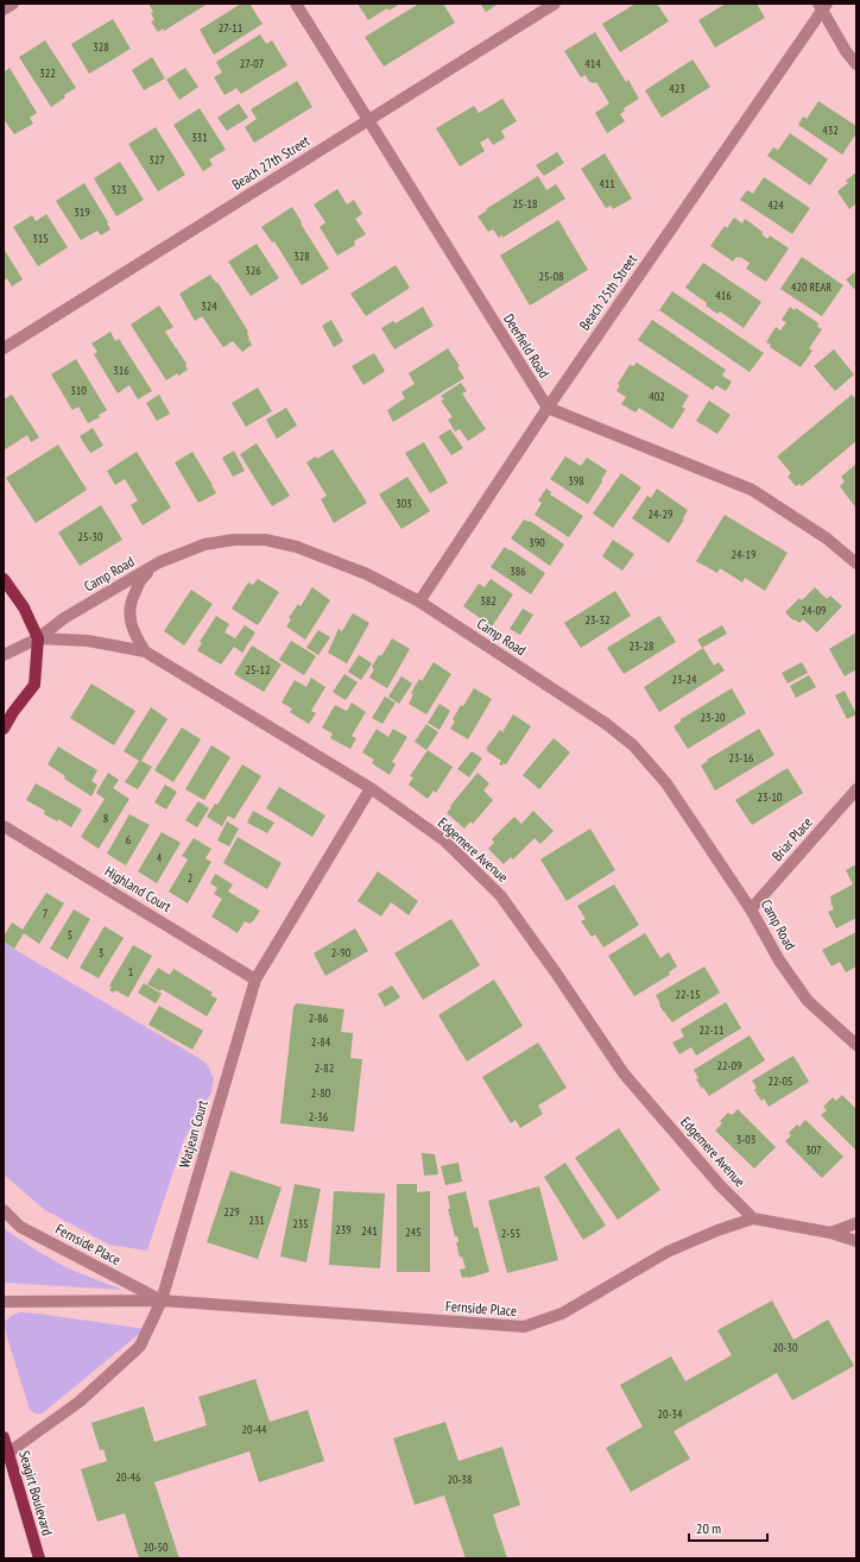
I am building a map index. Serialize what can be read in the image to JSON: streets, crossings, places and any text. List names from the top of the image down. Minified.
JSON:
{"streets":{"main road":["Seagirt Boulevard"],"street":["Beach 27th Street","Beach 25th Street","Deerfield Road","Camp Road","Briar Place","Edgemere Avenue","Highland Court","Watjean Court","Fernside Place"]},"crossings":[["Beach 27th Street","Deerfield Road"],["Beach 25th Street","Deerfield Road"],["Beach 25th Street","Camp Road"],["Camp Road","Briar Place"],["Camp Road","Edgemere Avenue"],["Edgemere Avenue","Watjean Court"],["Edgemere Avenue","Fernside Place"],["Highland Court","Watjean Court"],["Watjean Court","Fernside Place"],["Watjean Court","Seagirt Boulevard"]],"house_numbers":["27-11","328","27-07","414","322","423","432","331","327","411","323","25-18","424","319","315","328","326","25-08","420 REAR","416","324","316","310","402","398","303","24-29","25-30","390","24-19","386","382","24-09","23-32","23-28","25-12","23-24","23-20","23-16","23-10","8","6","4","2","7","5","3","2-90","1","22-15","2-86","22-11","2-84","22-09","2-82","22-05","2-80","2-36","3-03","307","229","231","235","239","241","245","2-55","20-30","20-34","20-44","20-46","20-38","20-50"],"scale_bar":"20 m"}
